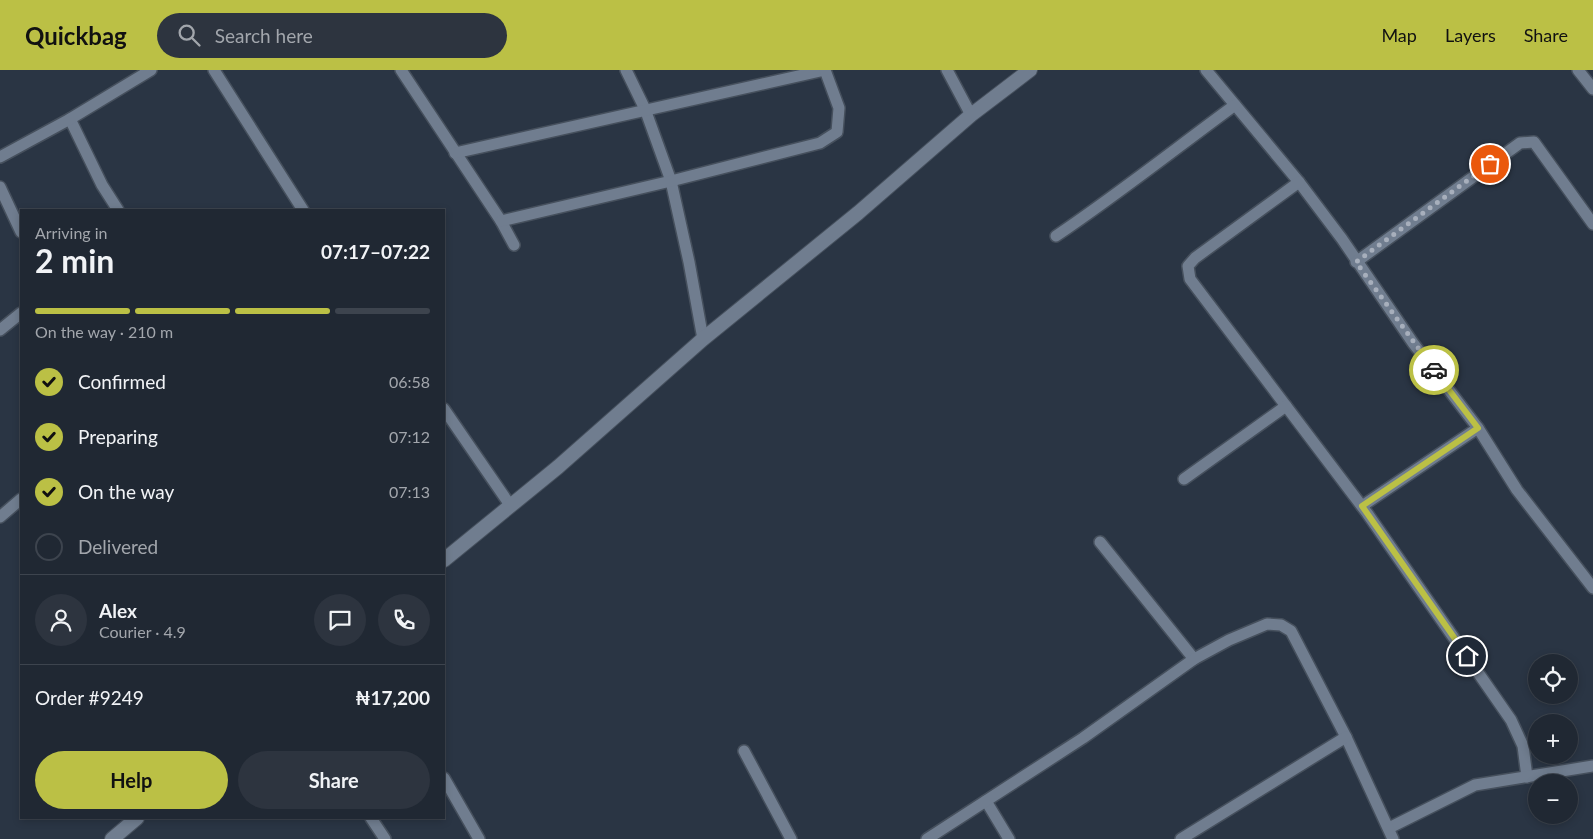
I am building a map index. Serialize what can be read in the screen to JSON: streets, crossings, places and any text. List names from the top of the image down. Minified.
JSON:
{"page":{"header":"Quickbag","search":"Search here","nav":["Map","Layers","Share"],"heading":["2 min","Arriving in","07:17–07:22"],"panel":["Alex","Courier · 4.9","Order #9249","₦17,200"],"bar":"On the way · 210 m","list":[["Confirmed","06:58"],["Preparing","07:12"],["On the way","07:13"],"Delivered"],"map_buttons":["+","−"],"buttons":["Help","Share"]}}
